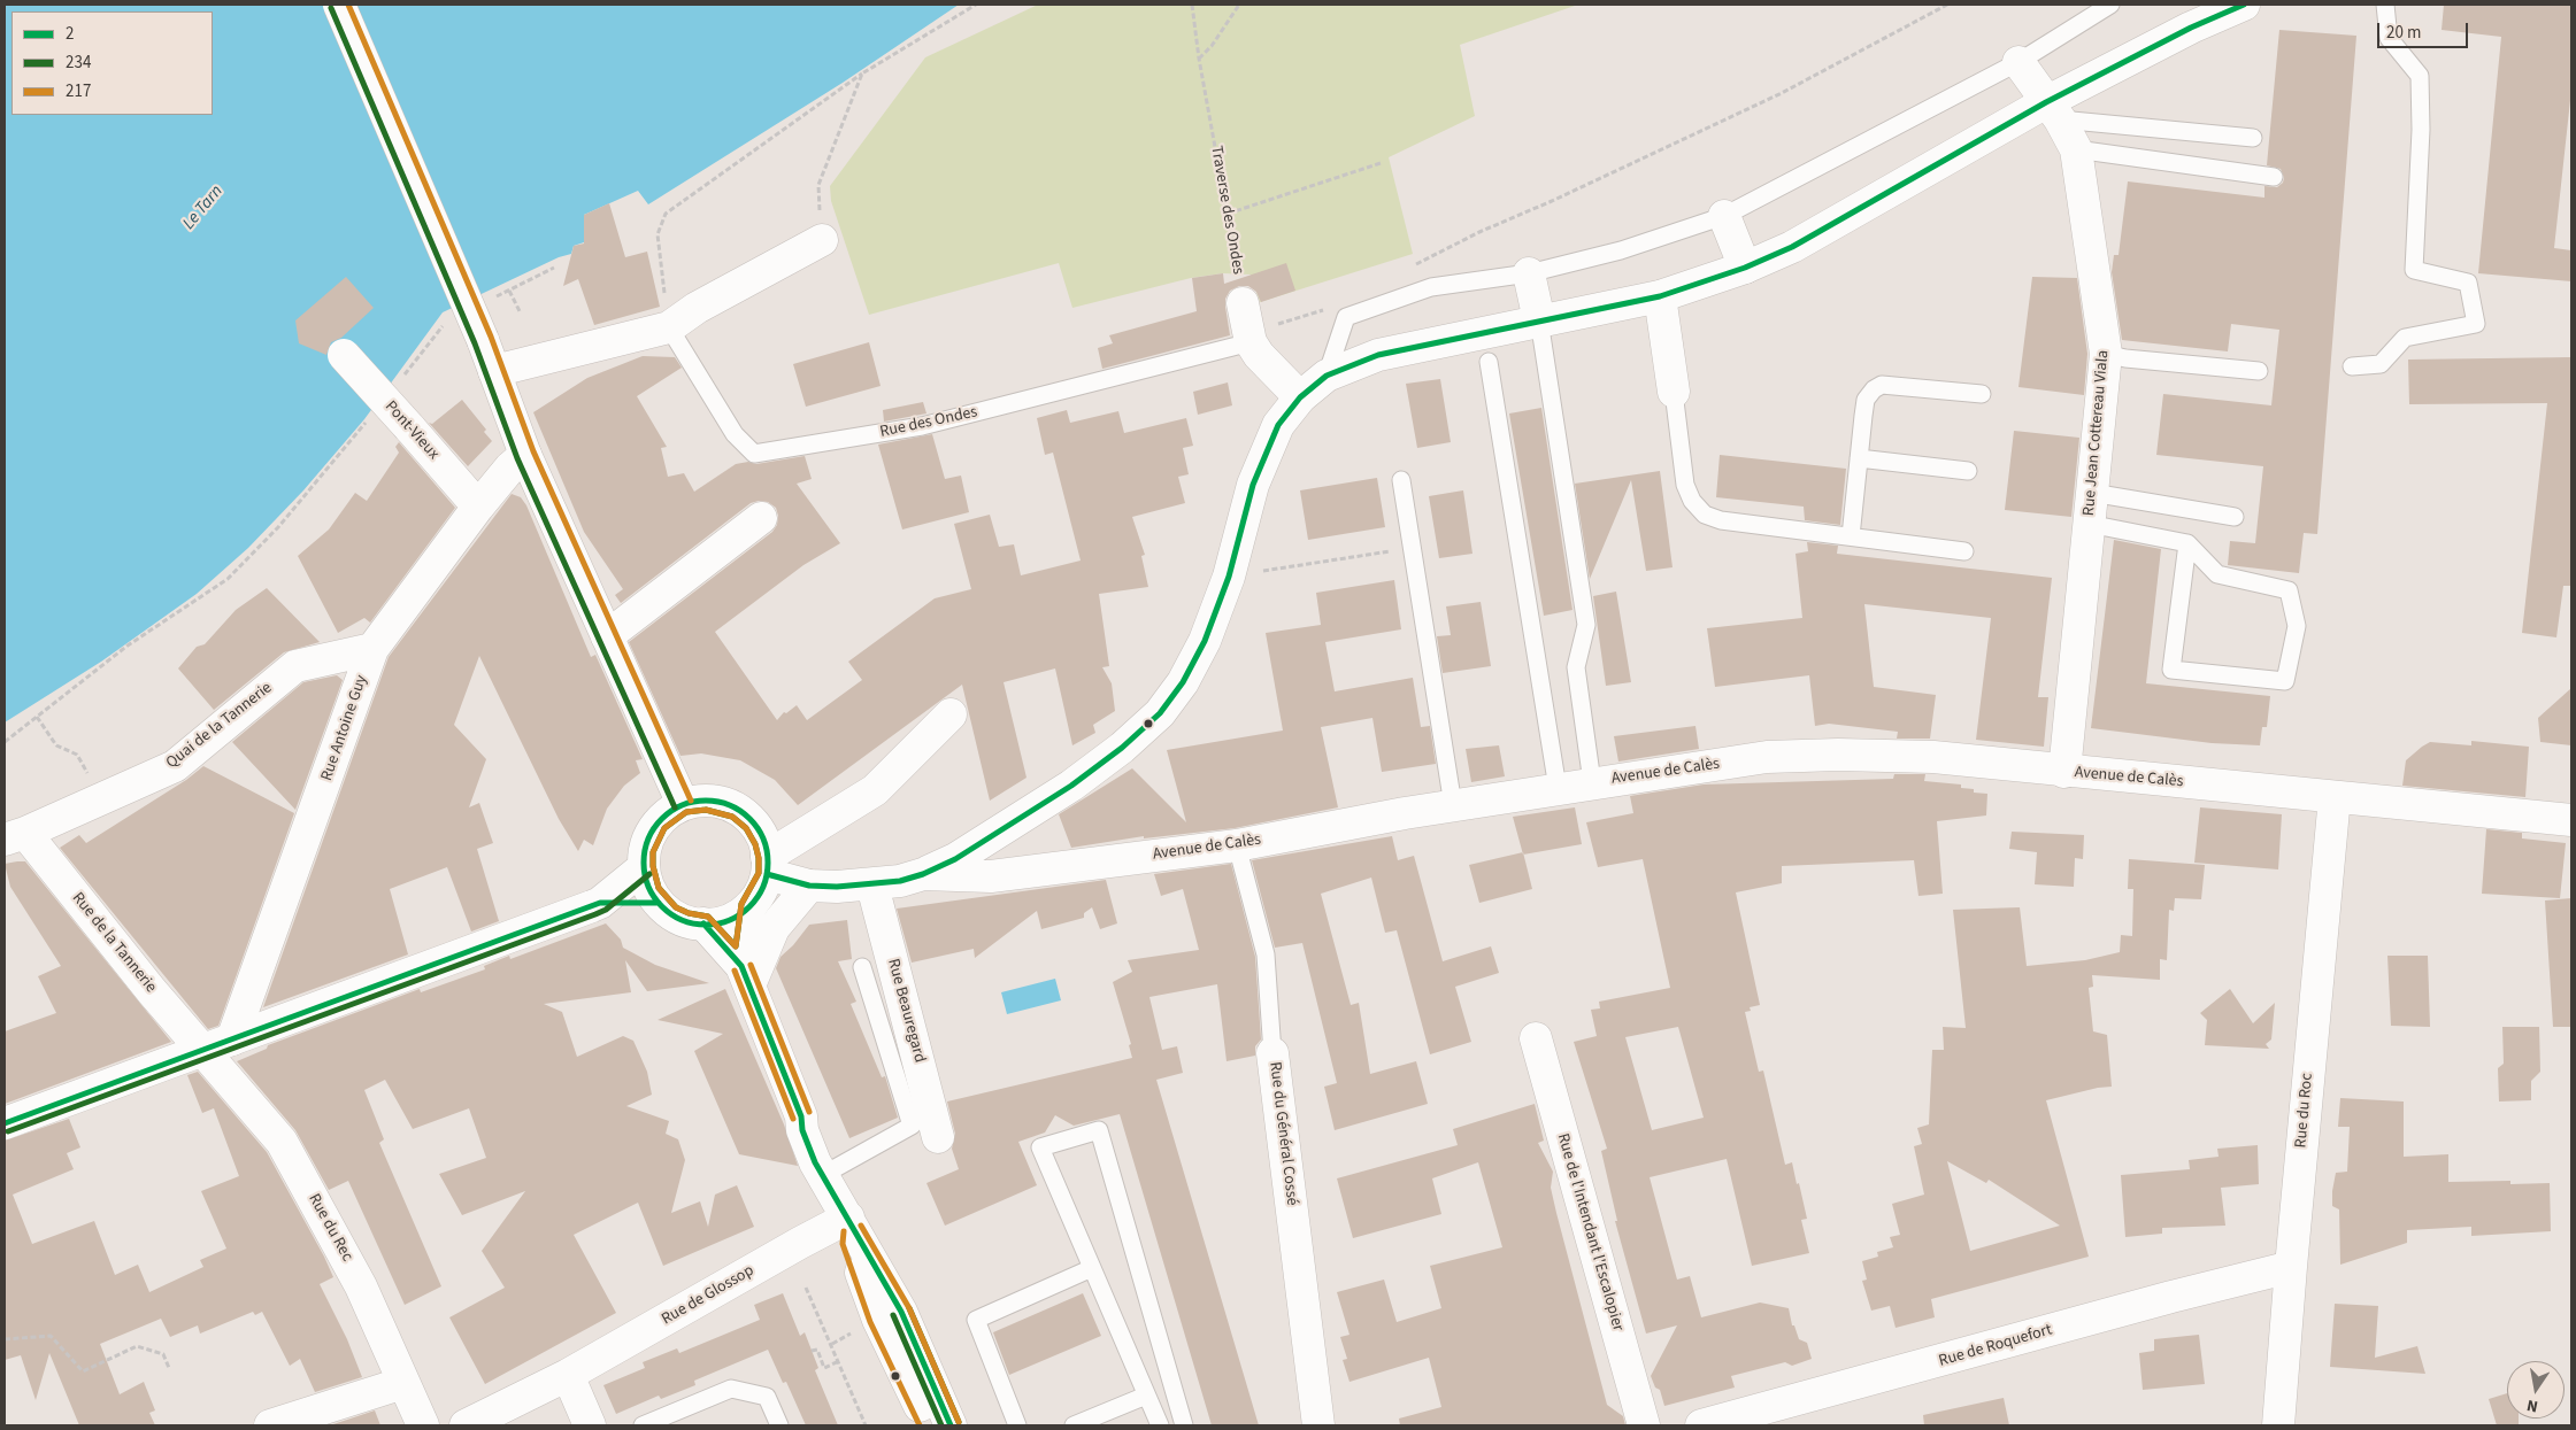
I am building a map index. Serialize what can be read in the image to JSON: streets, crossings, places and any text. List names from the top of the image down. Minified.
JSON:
{"streets":{"street":["Pont-Vieux","Rue Jean Cottereau Viala","Quai de la Tannerie","Rue Antoine Guy","Avenue de Calès","Rue de la Tannerie","Rue Beauregard","Rue du Roc","Rue du Général Cossé","Rue du Rec","Rue de l'Intendant l'Escalopier","Rue de Glossop","Rue de Roquefort"],"lane":["Rue des Ondes"],"path":["Traverse des Ondes"]},"crossings":[["Pont-Vieux","Rue Antoine Guy"],["Rue Jean Cottereau Viala","Avenue de Calès"],["Quai de la Tannerie","Rue Antoine Guy"],["Quai de la Tannerie","Rue de la Tannerie"],["Avenue de Calès","Rue Beauregard"],["Avenue de Calès","Rue du Roc"],["Avenue de Calès","Rue du Général Cossé"],["Rue de la Tannerie","Rue du Rec"],["Rue du Roc","Rue de Roquefort"]],"water":["Le Tarn"],"lines":["transit line 2","transit line 217","transit line 234"],"legend":["2","234","217"],"scale_bar":"20 m","north":"bottom"}
